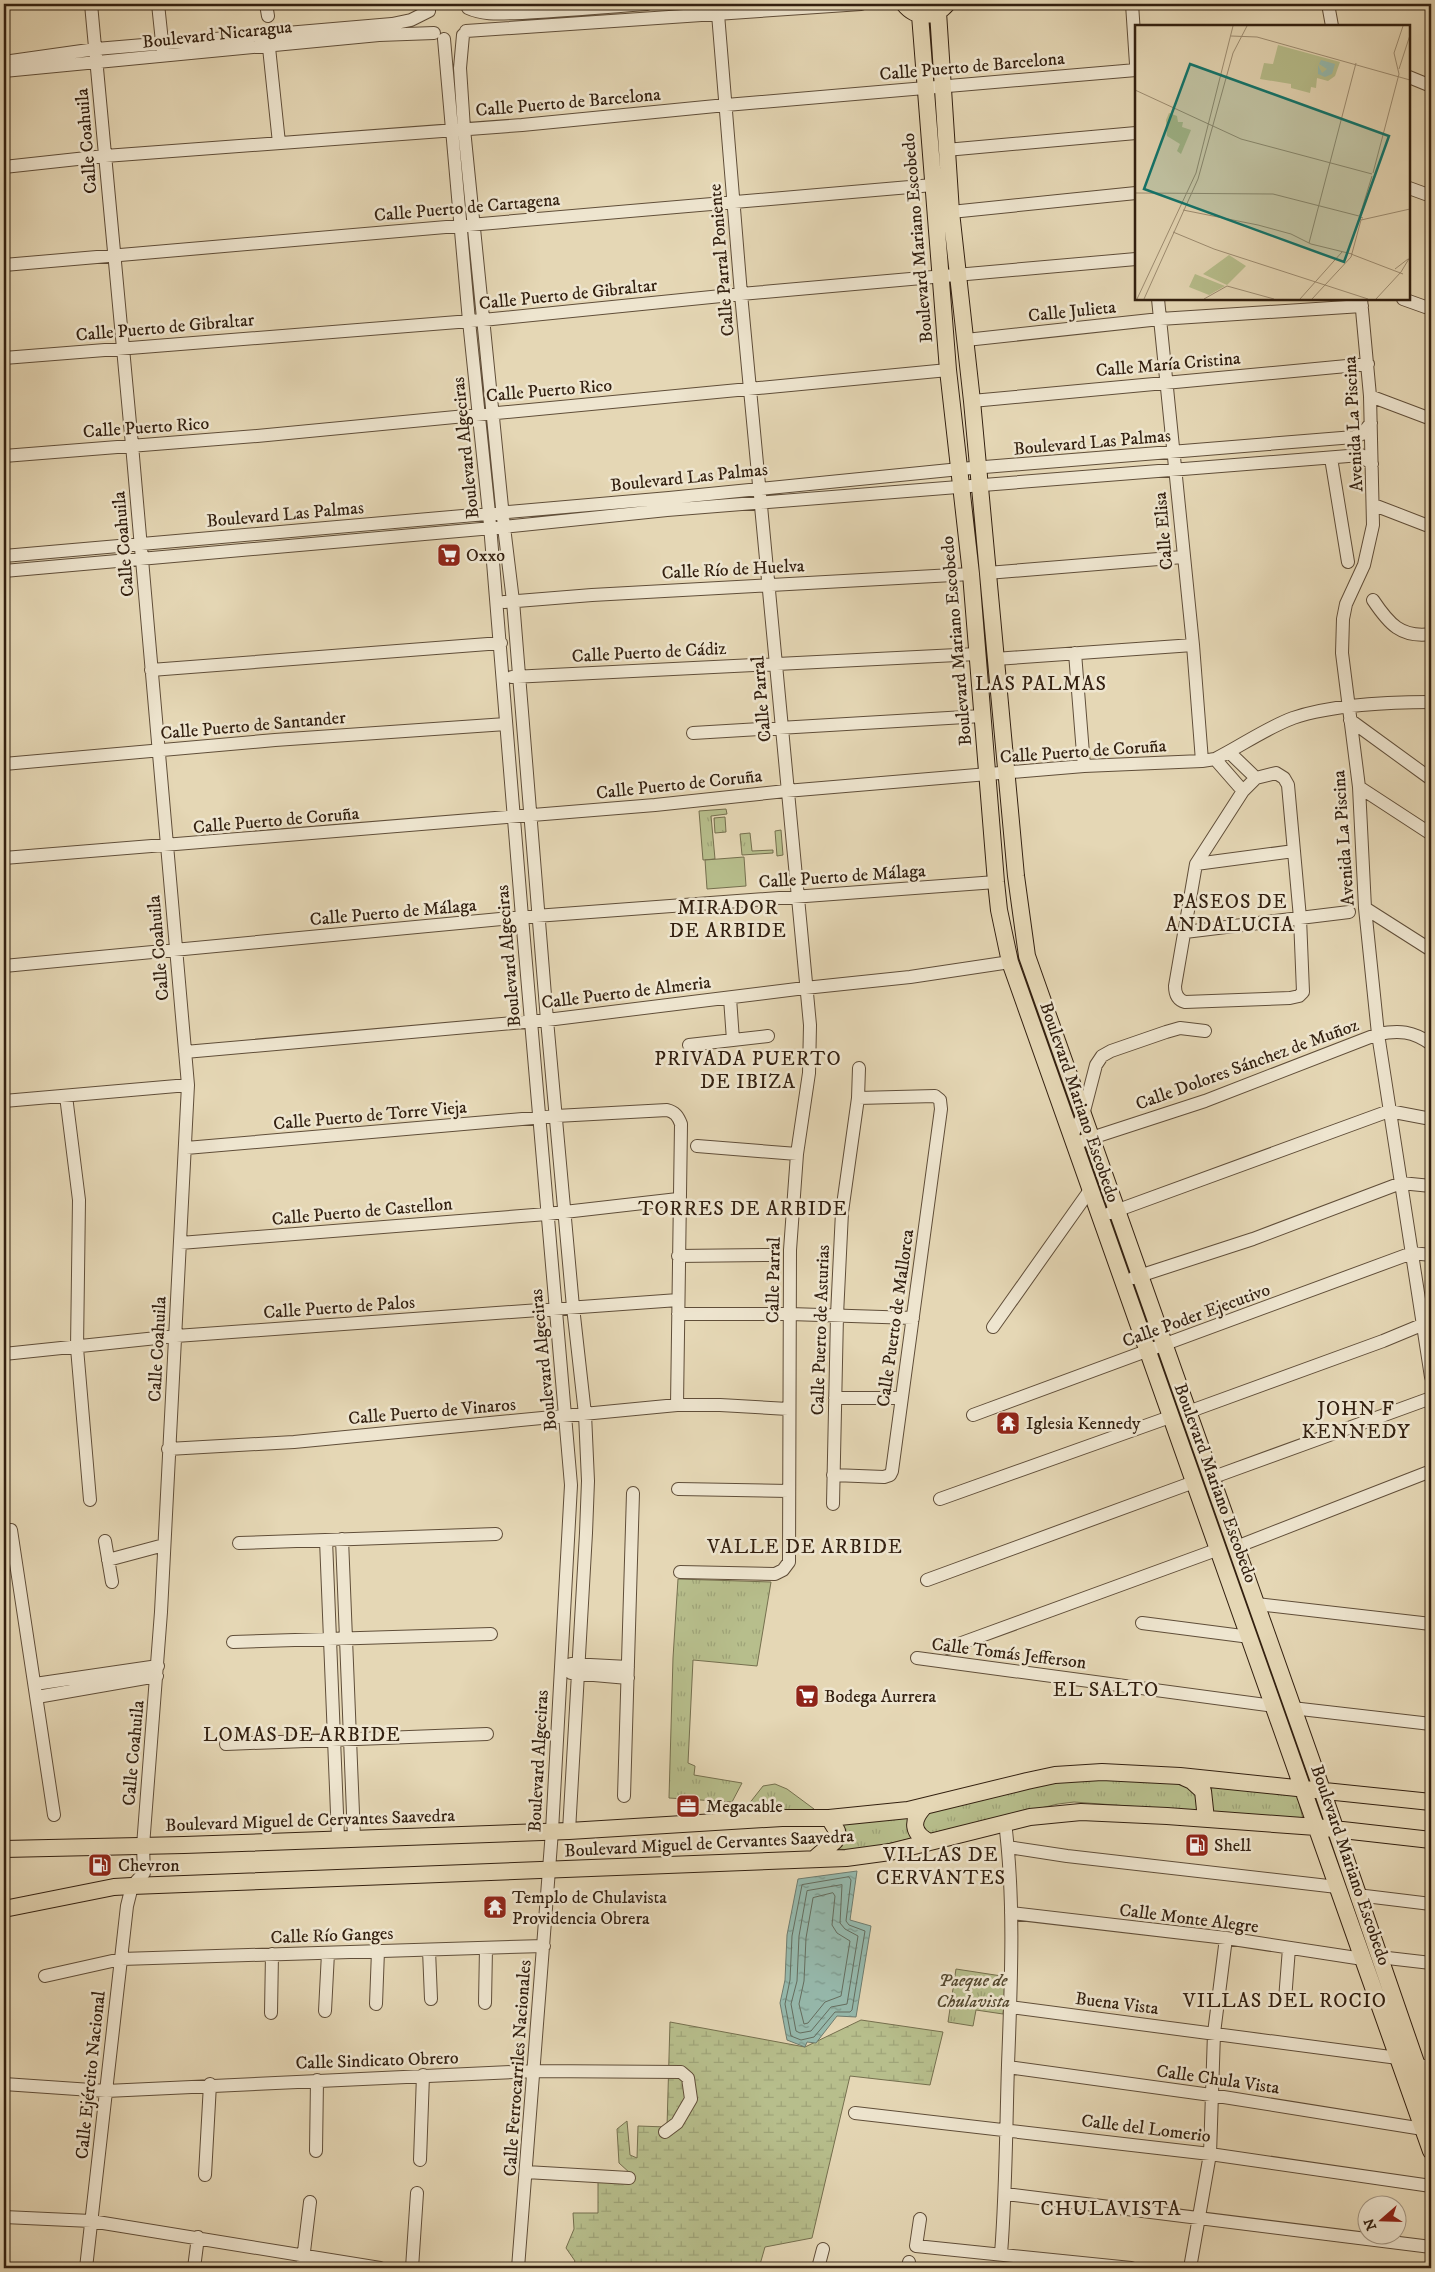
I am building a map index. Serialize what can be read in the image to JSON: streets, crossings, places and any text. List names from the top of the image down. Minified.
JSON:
{"streets":{"main road":["Boulevard Mariano Escobedo","Boulevard Miguel de Cervantes Saavedra"],"street":["Boulevard Nicaragua","Calle Puerto de Barcelona","Calle Coahuila","Calle Puerto de Cartagena","Calle Parral Poniente","Calle Puerto de Gibraltar","Calle Julieta","Calle María Cristina","Calle Puerto Rico","Avenida La Piscina","Boulevard Las Palmas","Boulevard Algeciras","Calle Elisa","Calle Río de Huelva","Calle Puerto de Cádiz","Calle Parral","Calle Puerto de Santander","Calle Puerto de Coruña","Calle Puerto de Málaga","Calle Puerto de Almeria","Calle Dolores Sánchez de Muñoz","Calle Puerto de Torre Vieja","Calle Puerto de Castellon","Calle Puerto de Palos","Calle Poder Ejecutivo","Calle Puerto de Mallorca","Calle Puerto de Asturias","Calle Puerto de Vinaros","Calle Tomás Jefferson","Calle Monte Alegre","Calle Río Ganges","Buena Vista","Calle Sindicato Obrero","Calle Ferrocarriles Nacionales","Calle Ejército Nacional","Calle Chula Vista","Calle del Lomerio"]},"crossings":[["Boulevard Nicaragua","Calle Coahuila"],["Boulevard Nicaragua","Boulevard Algeciras"],["Calle Puerto de Barcelona","Calle Coahuila"],["Calle Puerto de Barcelona","Boulevard Mariano Escobedo"],["Calle Puerto de Barcelona","Calle Parral Poniente"],["Calle Puerto de Barcelona","Boulevard Algeciras"],["Calle Coahuila","Calle Puerto de Cartagena"],["Calle Coahuila","Calle Puerto de Gibraltar"],["Calle Coahuila","Calle Puerto Rico"],["Calle Coahuila","Boulevard Las Palmas"],["Calle Coahuila","Calle Puerto de Santander"],["Calle Coahuila","Calle Puerto de Coruña"],["Calle Coahuila","Calle Puerto de Málaga"],["Calle Coahuila","Calle Puerto de Almeria"],["Calle Coahuila","Calle Puerto de Torre Vieja"],["Calle Coahuila","Calle Puerto de Castellon"],["Calle Coahuila","Calle Puerto de Palos"],["Calle Coahuila","Calle Puerto de Vinaros"],["Calle Coahuila","Boulevard Miguel de Cervantes Saavedra"],["Calle Coahuila","Calle Ejército Nacional"],["Calle Puerto de Cartagena","Boulevard Mariano Escobedo"],["Calle Puerto de Cartagena","Calle Parral Poniente"],["Calle Puerto de Cartagena","Boulevard Algeciras"],["Boulevard Mariano Escobedo","Calle Puerto de Gibraltar"],["Boulevard Mariano Escobedo","Calle Julieta"],["Boulevard Mariano Escobedo","Calle María Cristina"],["Boulevard Mariano Escobedo","Calle Puerto Rico"],["Boulevard Mariano Escobedo","Boulevard Las Palmas"],["Boulevard Mariano Escobedo","Calle Río de Huelva"],["Boulevard Mariano Escobedo","Calle Puerto de Cádiz"],["Boulevard Mariano Escobedo","Calle Puerto de Coruña"],["Boulevard Mariano Escobedo","Calle Puerto de Málaga"],["Boulevard Mariano Escobedo","Calle Puerto de Almeria"],["Boulevard Mariano Escobedo","Calle Dolores Sánchez de Muñoz"],["Boulevard Mariano Escobedo","Calle Poder Ejecutivo"],["Boulevard Mariano Escobedo","Calle Tomás Jefferson"],["Boulevard Mariano Escobedo","Boulevard Miguel de Cervantes Saavedra"],["Boulevard Mariano Escobedo","Calle Monte Alegre"],["Boulevard Mariano Escobedo","Buena Vista"],["Boulevard Mariano Escobedo","Calle Chula Vista"],["Calle Parral Poniente","Calle Puerto de Gibraltar"],["Calle Parral Poniente","Calle Puerto Rico"],["Calle Parral Poniente","Boulevard Las Palmas"],["Calle Parral Poniente","Calle Parral"],["Calle Puerto de Gibraltar","Boulevard Algeciras"],["Calle Julieta","Avenida La Piscina"],["Calle Julieta","Calle Elisa"],["Calle María Cristina","Avenida La Piscina"],["Calle María Cristina","Calle Elisa"],["Calle Puerto Rico","Boulevard Algeciras"],["Avenida La Piscina","Calle Puerto de Coruña"],["Avenida La Piscina","Calle Dolores Sánchez de Muñoz"],["Avenida La Piscina","Calle Poder Ejecutivo"],["Boulevard Las Palmas","Boulevard Algeciras"],["Boulevard Las Palmas","Calle Elisa"],["Boulevard Las Palmas","Calle Parral"],["Boulevard Algeciras","Calle Río de Huelva"],["Boulevard Algeciras","Calle Puerto de Cádiz"],["Boulevard Algeciras","Calle Puerto de Santander"],["Boulevard Algeciras","Calle Puerto de Coruña"],["Boulevard Algeciras","Calle Puerto de Málaga"],["Boulevard Algeciras","Calle Puerto de Almeria"],["Boulevard Algeciras","Calle Puerto de Torre Vieja"],["Boulevard Algeciras","Calle Puerto de Castellon"],["Boulevard Algeciras","Calle Puerto de Palos"],["Boulevard Algeciras","Calle Puerto de Vinaros"],["Boulevard Algeciras","Boulevard Miguel de Cervantes Saavedra"],["Boulevard Algeciras","Calle Ferrocarriles Nacionales"],["Calle Elisa","Calle Río de Huelva"],["Calle Elisa","Calle Puerto de Coruña"],["Calle Río de Huelva","Calle Parral"],["Calle Puerto de Cádiz","Calle Parral"],["Calle Parral","Calle Puerto de Coruña"],["Calle Parral","Calle Puerto de Málaga"],["Calle Parral","Calle Puerto de Almeria"],["Calle Parral","Calle Puerto de Vinaros"],["Calle Puerto de Torre Vieja","Calle Puerto de Castellon"],["Calle Puerto de Mallorca","Calle Puerto de Asturias"],["Boulevard Miguel de Cervantes Saavedra","Calle Ferrocarriles Nacionales"],["Boulevard Miguel de Cervantes Saavedra","Calle Ejército Nacional"],["Calle Río Ganges","Calle Ferrocarriles Nacionales"],["Calle Río Ganges","Calle Ejército Nacional"],["Calle Sindicato Obrero","Calle Ferrocarriles Nacionales"],["Calle Sindicato Obrero","Calle Ejército Nacional"]],"districts":["LAS PALMAS","PASEOS DE ANDALUCIA","MIRADOR DE ARBIDE","PRIVADA PUERTO DE IBIZA","TORRES DE ARBIDE","JOHN F KENNEDY","VALLE DE ARBIDE","EL SALTO","LOMAS DE ARBIDE","VILLAS DE CERVANTES","VILLAS DEL ROCIO","CHULAVISTA"],"parks":["Paeque de Chulavista"],"places":{"supermarket":["Oxxo","Bodega Aurrera"],"temple":["Iglesia Kennedy","Templo de Chulavista Providencia Obrera"],"office":["Megacable"],"fuel station":["Shell","Chevron"]},"north":"left"}
